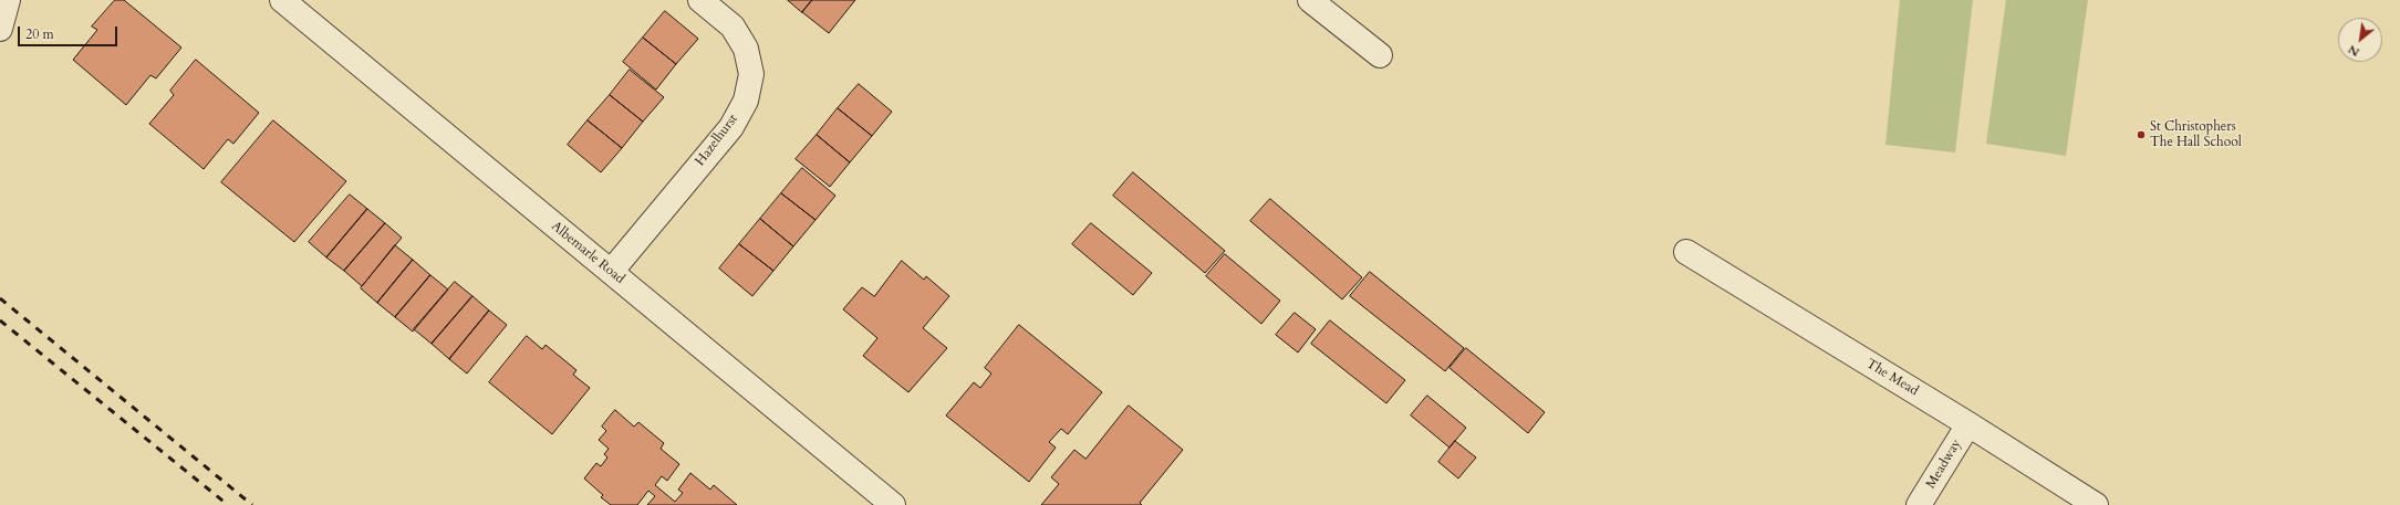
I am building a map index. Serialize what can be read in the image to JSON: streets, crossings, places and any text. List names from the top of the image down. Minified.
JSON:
{"streets":{"street":["Hazelhurst","Albemarle Road","The Mead","Meadway"]},"crossings":[["Hazelhurst","Albemarle Road"],["The Mead","Meadway"]],"places":["St Christophers The Hall School"],"scale_bar":"20 m","north":"bottom left"}
